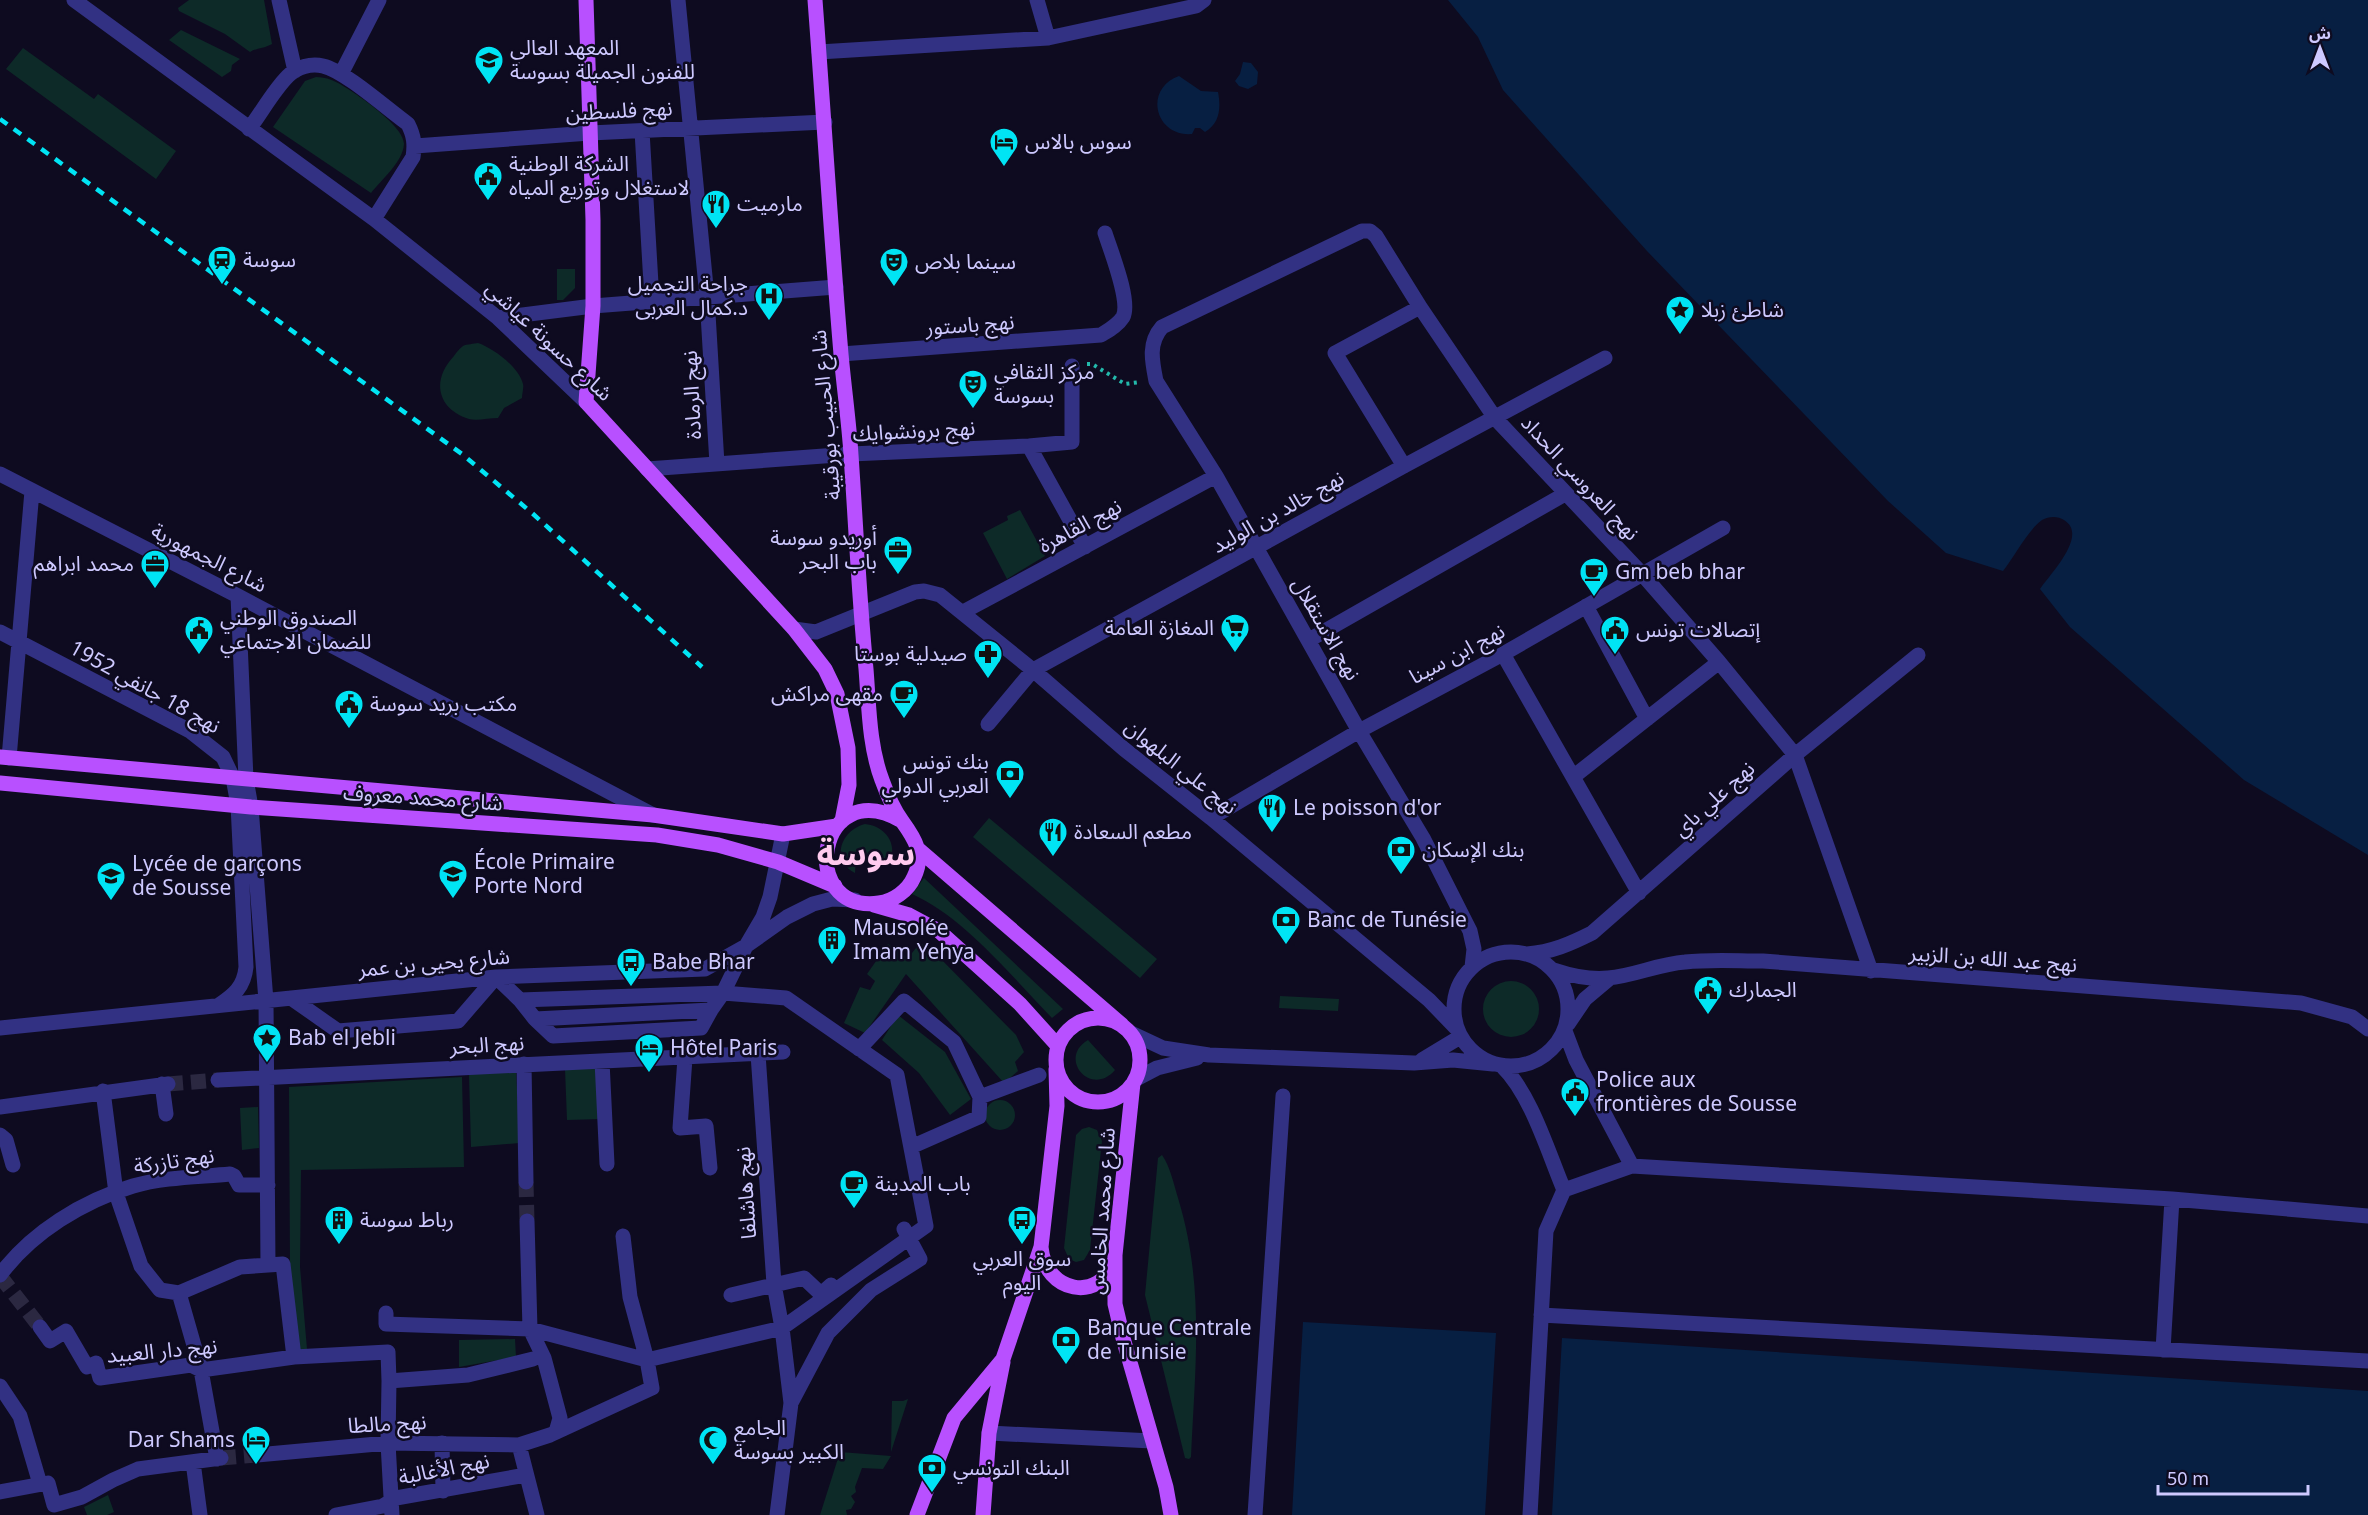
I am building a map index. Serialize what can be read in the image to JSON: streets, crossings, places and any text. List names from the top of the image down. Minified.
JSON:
{"streets":{"main road":["شارع حسونة عياشي","شارع الحبيب بورقيبة","شارع محمد معروف","شارع محمد الخامس"],"street":["نهج فلسطين","نهج باستور","نهج الرمادة","نهج برونشوايك","نهج العروسي الحداد","نهج خالد بن الوليد","نهج القاهرة","شارع الجمهورية","نهج الاستقلال","نهج ابن سينا","نهج 18 جانفي 1952","نهج علي البلهوان","نهج علي باي","نهج عبد الله بن الزبير","شارع يحيى بن عمر","نهج البحر","نهج تازركة","نهج هاشلفا","نهج دار العبيد","نهج مالطا","نهج الأغالبة"]},"crossings":[["نهج فلسطين","نهج الرمادة"],["نهج فلسطين","شارع الحبيب بورقيبة"],["نهج باستور","شارع الحبيب بورقيبة"],["شارع حسونة عياشي","شارع الحبيب بورقيبة"],["شارع حسونة عياشي","نهج برونشوايك"],["شارع حسونة عياشي","نهج علي البلهوان"],["شارع حسونة عياشي","شارع محمد معروف"],["شارع حسونة عياشي","شارع يحيى بن عمر"],["نهج الرمادة","نهج برونشوايك"],["شارع الحبيب بورقيبة","نهج برونشوايك"],["شارع الحبيب بورقيبة","نهج علي البلهوان"],["شارع الحبيب بورقيبة","شارع محمد معروف"],["شارع الحبيب بورقيبة","شارع يحيى بن عمر"],["نهج العروسي الحداد","نهج خالد بن الوليد"],["نهج العروسي الحداد","نهج الاستقلال"],["نهج العروسي الحداد","نهج ابن سينا"],["نهج العروسي الحداد","نهج علي باي"],["نهج العروسي الحداد","نهج عبد الله بن الزبير"],["نهج خالد بن الوليد","نهج الاستقلال"],["نهج خالد بن الوليد","نهج علي البلهوان"],["نهج القاهرة","نهج الاستقلال"],["نهج القاهرة","نهج علي البلهوان"],["شارع الجمهورية","شارع محمد معروف"],["نهج الاستقلال","نهج ابن سينا"],["نهج الاستقلال","نهج علي البلهوان"],["نهج الاستقلال","نهج علي باي"],["نهج الاستقلال","نهج عبد الله بن الزبير"],["نهج ابن سينا","نهج علي البلهوان"],["نهج 18 جانفي 1952","شارع محمد معروف"],["نهج علي البلهوان","نهج علي باي"],["نهج علي البلهوان","نهج عبد الله بن الزبير"],["شارع محمد معروف","شارع يحيى بن عمر"],["نهج علي باي","نهج عبد الله بن الزبير"],["نهج البحر","نهج هاشلفا"]],"districts":["سوسة"],"places":{"school or university":["المعهد العالي للفنون الجميلة بسوسة","École Primaire Porte Nord","Lycée de garçons de Sousse"],"hotel":["سوس بالاس","Hôtel Paris","Dar Shams"],"public building":["الشركة الوطنية لاستغلال وتوزيع المياه","الصندوق الوطني للضمان الاجتماعي","إتصالات تونس","مكتب بريد سوسة","الجمارك","Police aux frontières de Sousse"],"restaurant":["مارميت","Le poisson d'or","مطعم السعادة"],"station":["سوسة"],"theatre":["سينما بلاص","مركز الثقافي بسوسة"],"hospital":["جراحة التجميل د.كمال العربى"],"place":["شاطئ زبلا","Bab el Jebli"],"office":["أوريدو سوسة باب البحر","محمد ابراهم"],"cafe":["Gm beb bhar","مقهى مراكش","باب المدينة"],"supermarket":["المغازة العامة"],"pharmacy":["صيدلية بوستا"],"bank":["بنك تونس العربي الدولي","بنك الإسكان","Banc de Tunésie","Banque Centrale de Tunisie","البنك التونسي"],"building":["Mausolée Imam Yehya","رباط سوسة"],"bus stop":["Babe Bhar","سوق العربي اليوم"],"mosque":["الجامع الكبير بسوسة"]},"scale_bar":"50 m","north":"top"}
